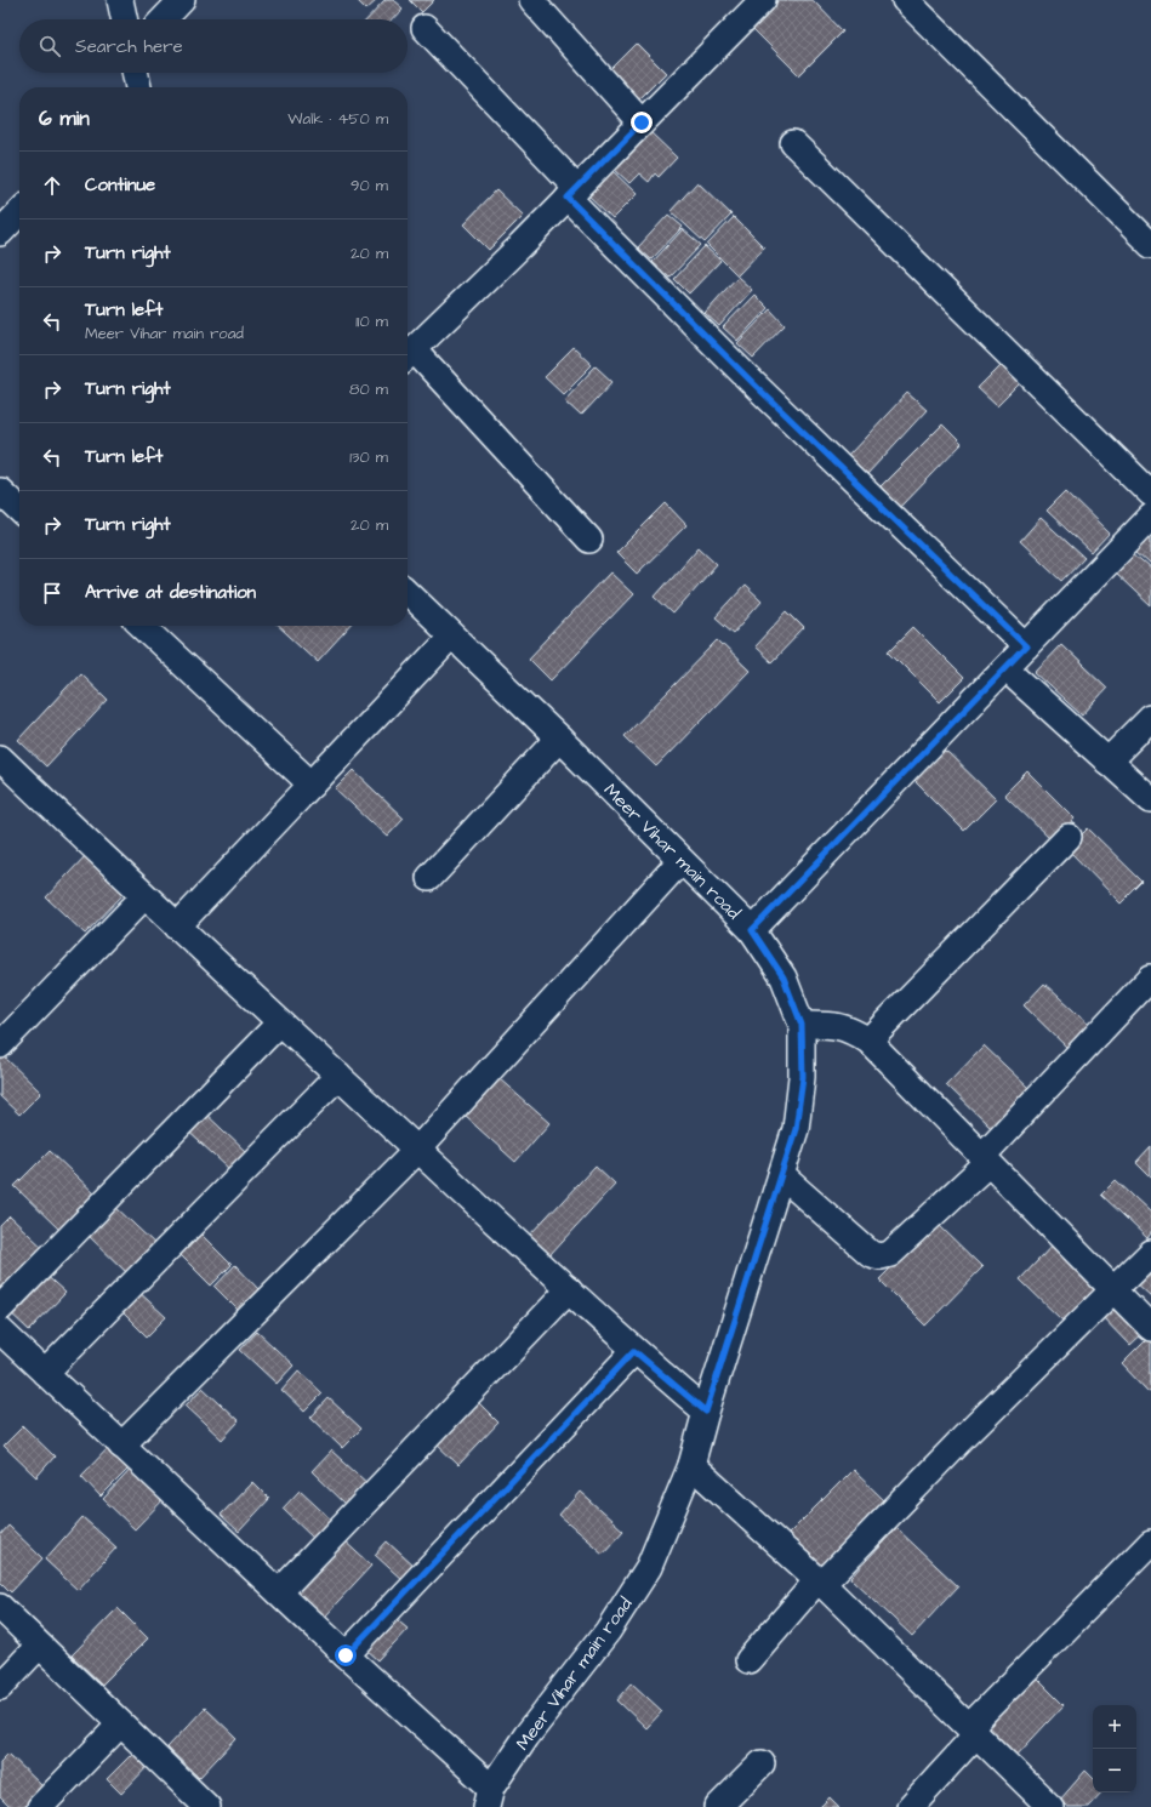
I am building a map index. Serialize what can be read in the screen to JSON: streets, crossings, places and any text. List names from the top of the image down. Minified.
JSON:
{"streets":{"street":["Meer Vihar main road"]},"page":{"search":"Search here","heading":["6 min","Walk · 450 m"],"list":[["Continue","90 m"],["Turn right","20 m"],["Turn left","Meer Vihar main road","110 m"],["Turn right","80 m"],["Turn left","130 m"],["Turn right","20 m"],"Arrive at destination"],"map_buttons":["+","−"]}}
